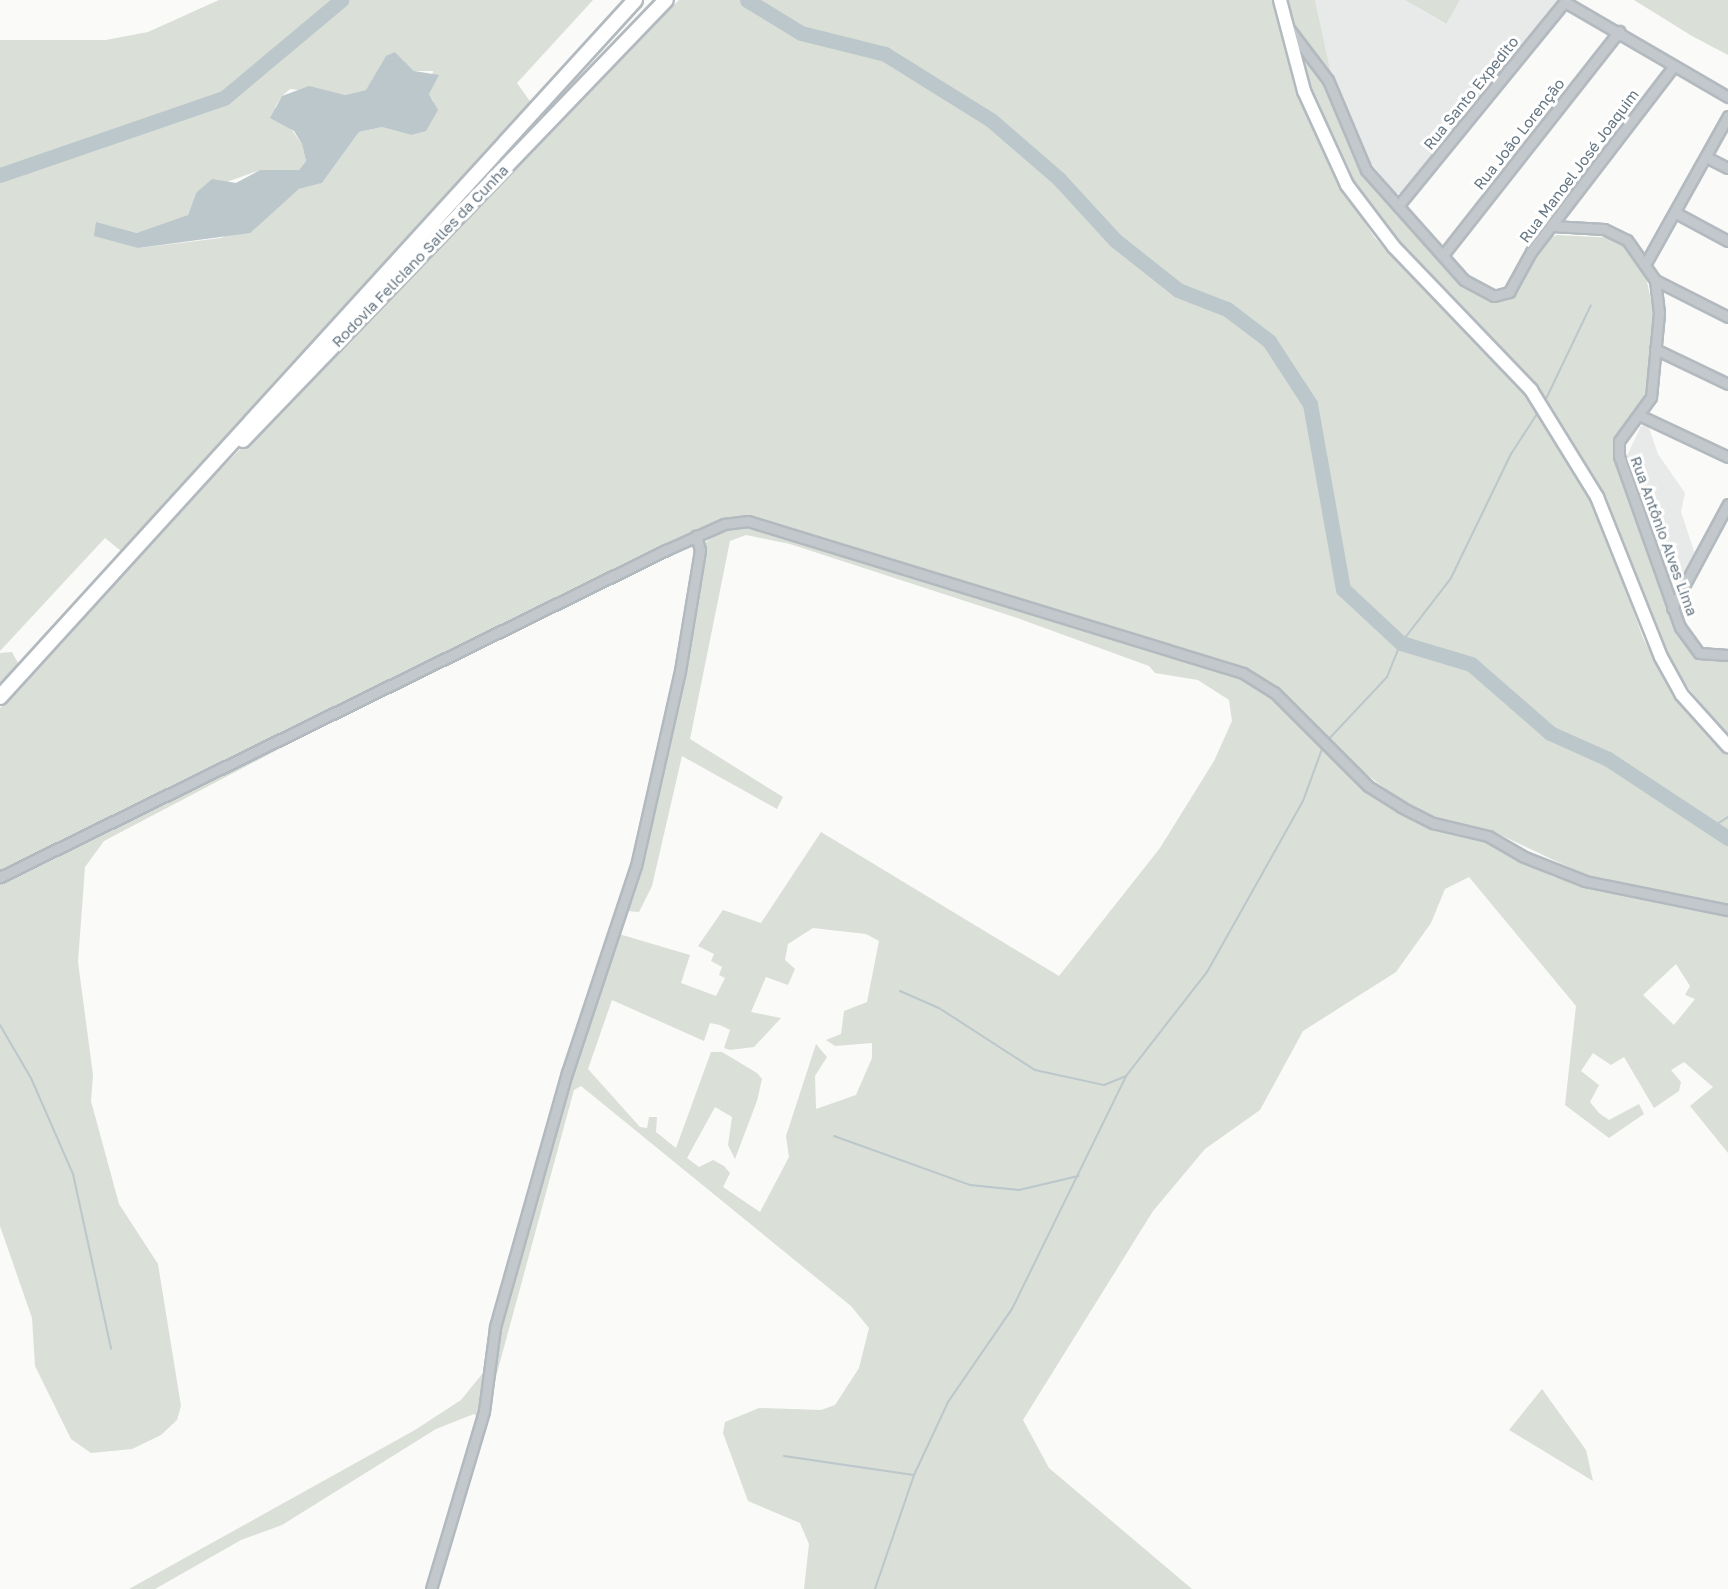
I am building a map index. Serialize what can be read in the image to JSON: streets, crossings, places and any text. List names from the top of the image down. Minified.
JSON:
{"streets":{"main road":["Rodovia Feliciano Salles da Cunha"],"street":["Rua Santo Expedito","Rua João Lorenção","Rua Manoel José Joaquim","Rua Antônio Alves Lima"]},"crossings":[["Rua João Lorenção","Rua Manoel José Joaquim"],["Rua Manoel José Joaquim","Rua Antônio Alves Lima"]]}
